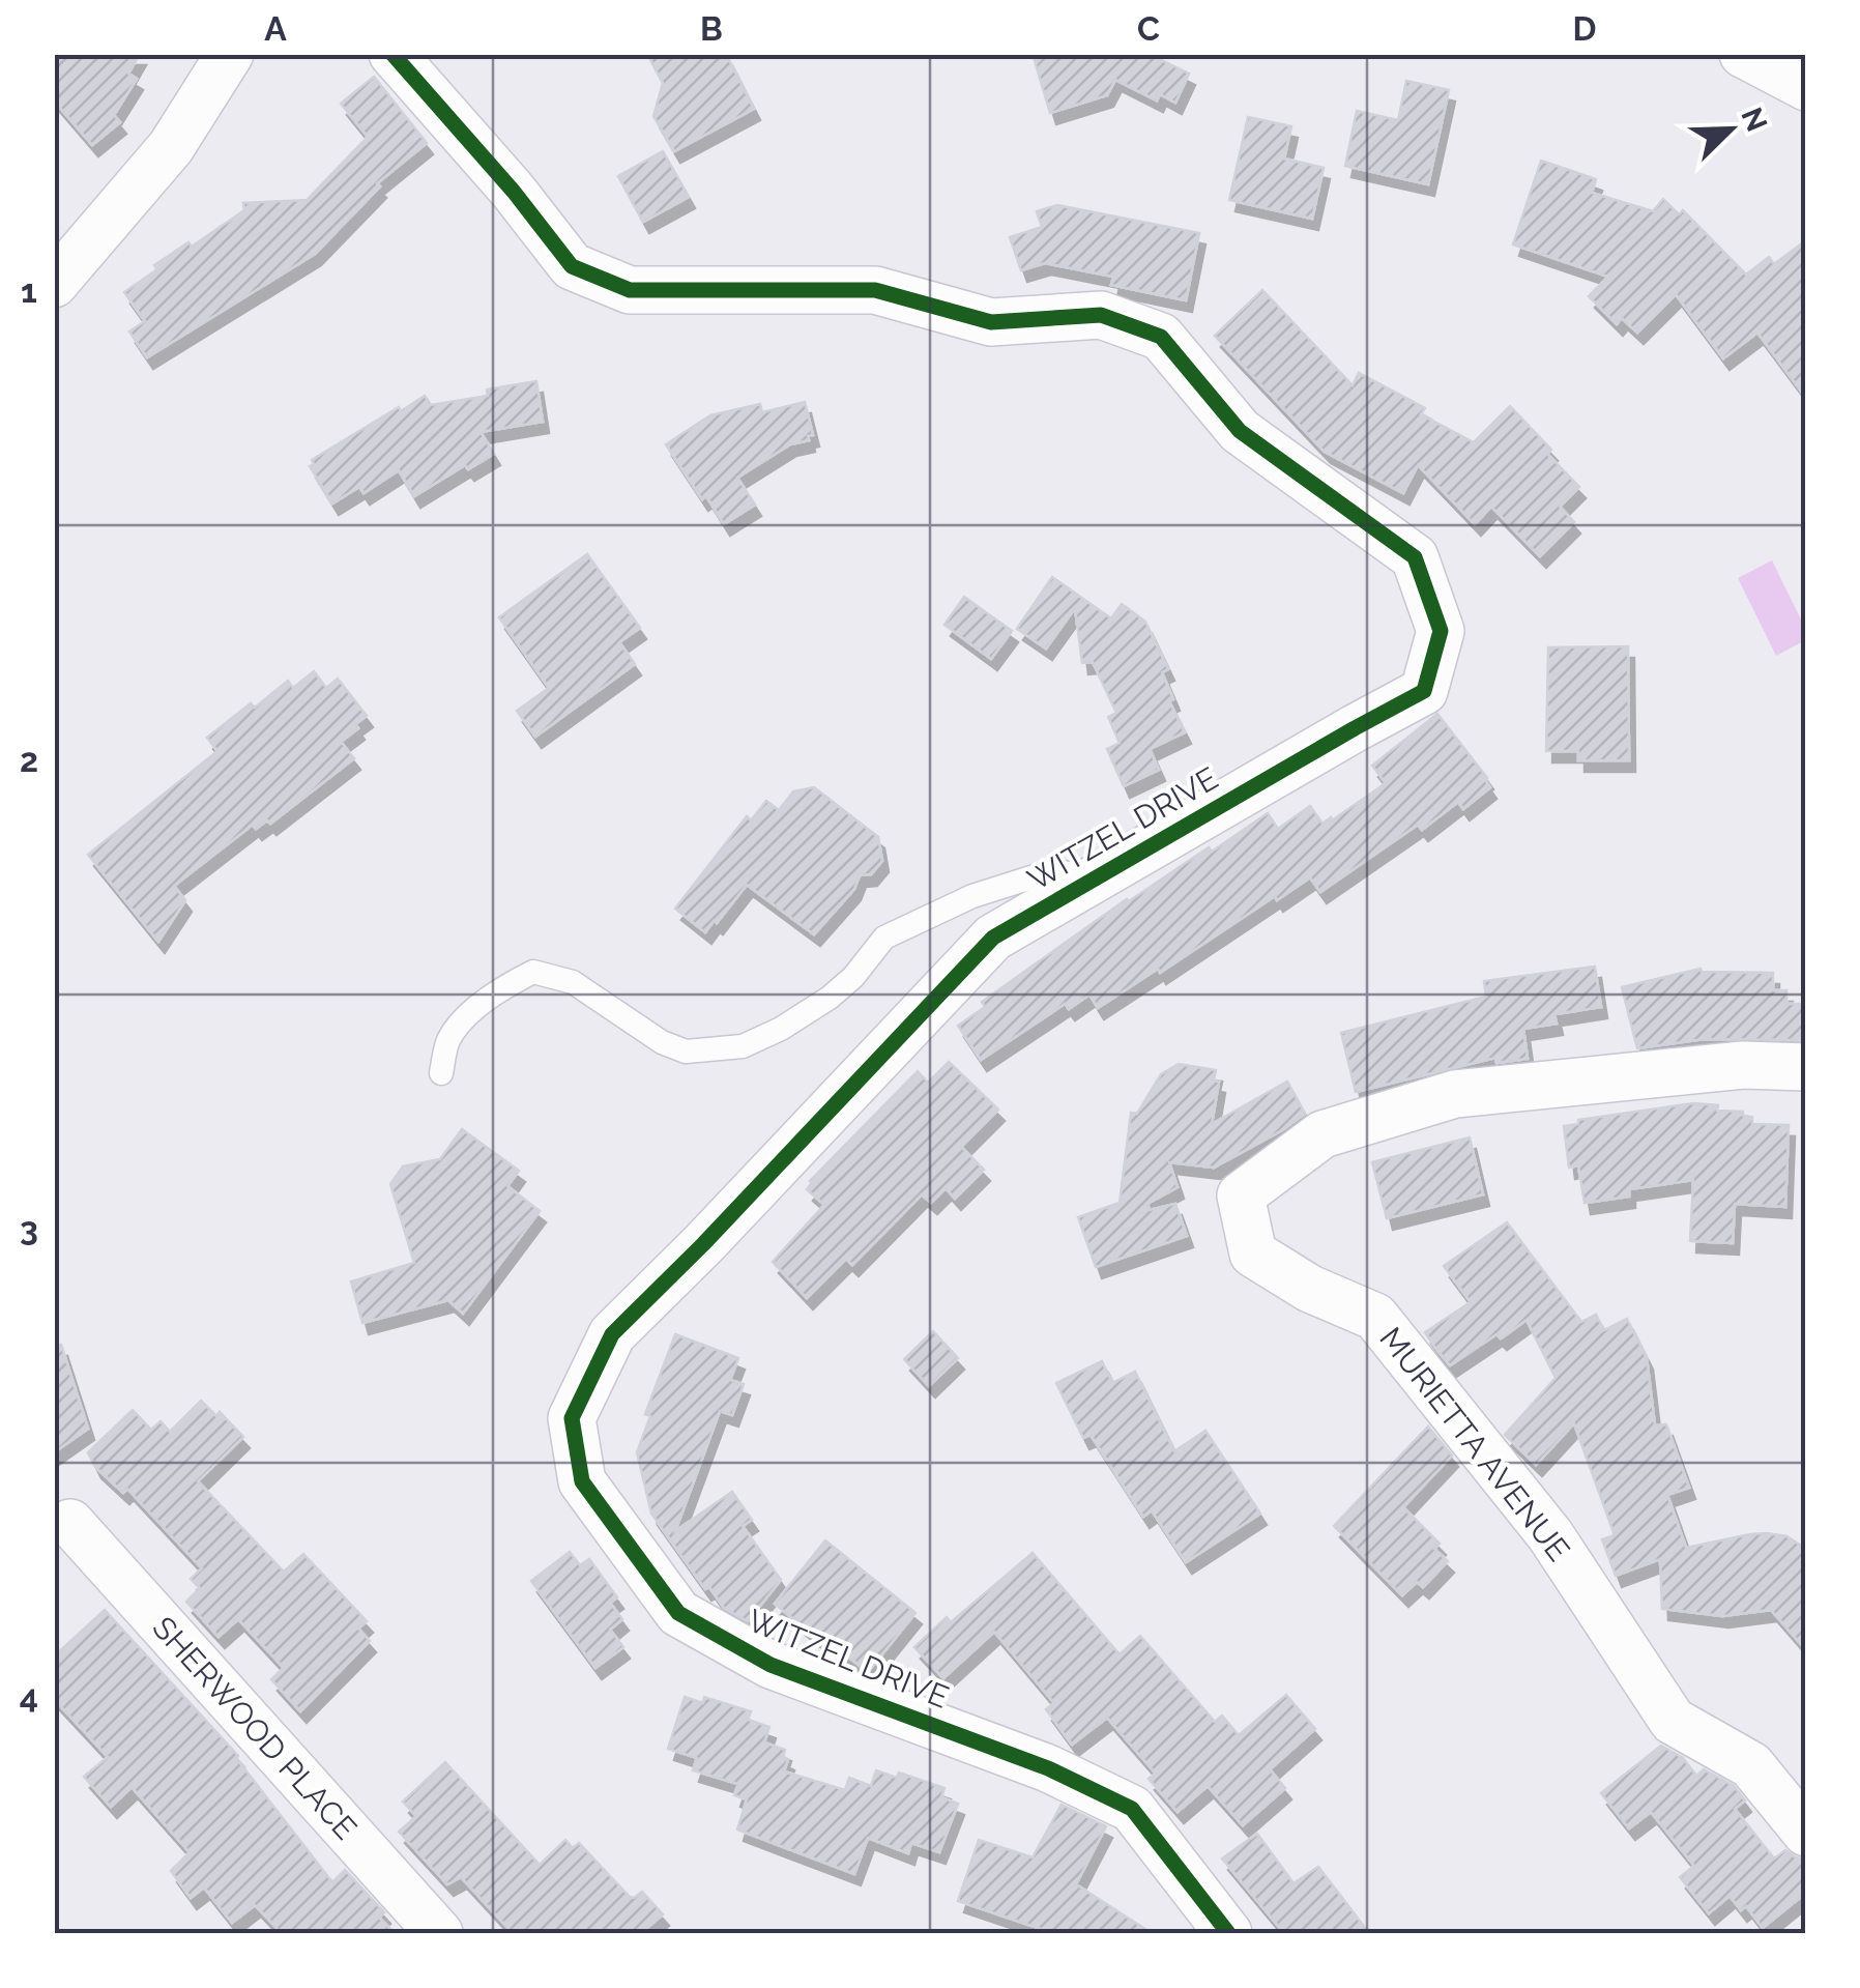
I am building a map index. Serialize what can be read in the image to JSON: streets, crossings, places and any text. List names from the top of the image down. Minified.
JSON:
{"streets":{"street":["WITZEL DRIVE","MURIETTA AVENUE","SHERWOOD PLACE"]},"north":"top right","grid":{"columns":["A","B","C","D"],"rows":["1","2","3","4"]}}
